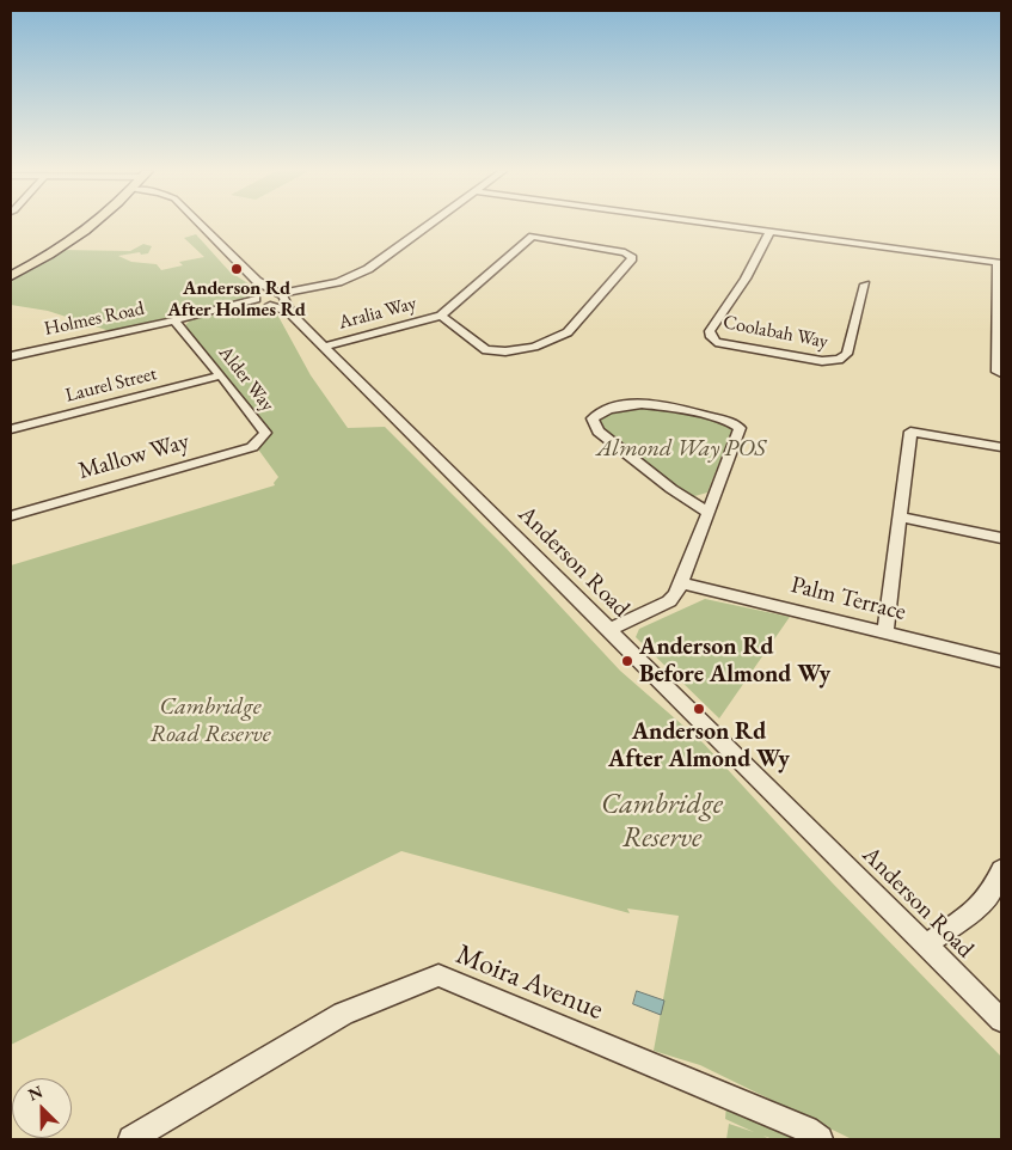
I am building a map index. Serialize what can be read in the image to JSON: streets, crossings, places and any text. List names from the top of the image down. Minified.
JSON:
{"streets":{"street":["Aralia Way","Holmes Road","Coolabah Way","Alder Way","Laurel Street","Mallow Way","Anderson Road","Palm Terrace","Moira Avenue"]},"crossings":[["Aralia Way","Anderson Road"],["Holmes Road","Alder Way"],["Holmes Road","Anderson Road"],["Alder Way","Laurel Street"],["Alder Way","Mallow Way"]],"parks":["Almond Way POS","Cambridge Road Reserve","Cambridge Reserve"],"places":["Anderson Rd After Holmes Rd","Anderson Rd Before Almond Wy","Anderson Rd After Almond Wy"],"north":"top left"}
